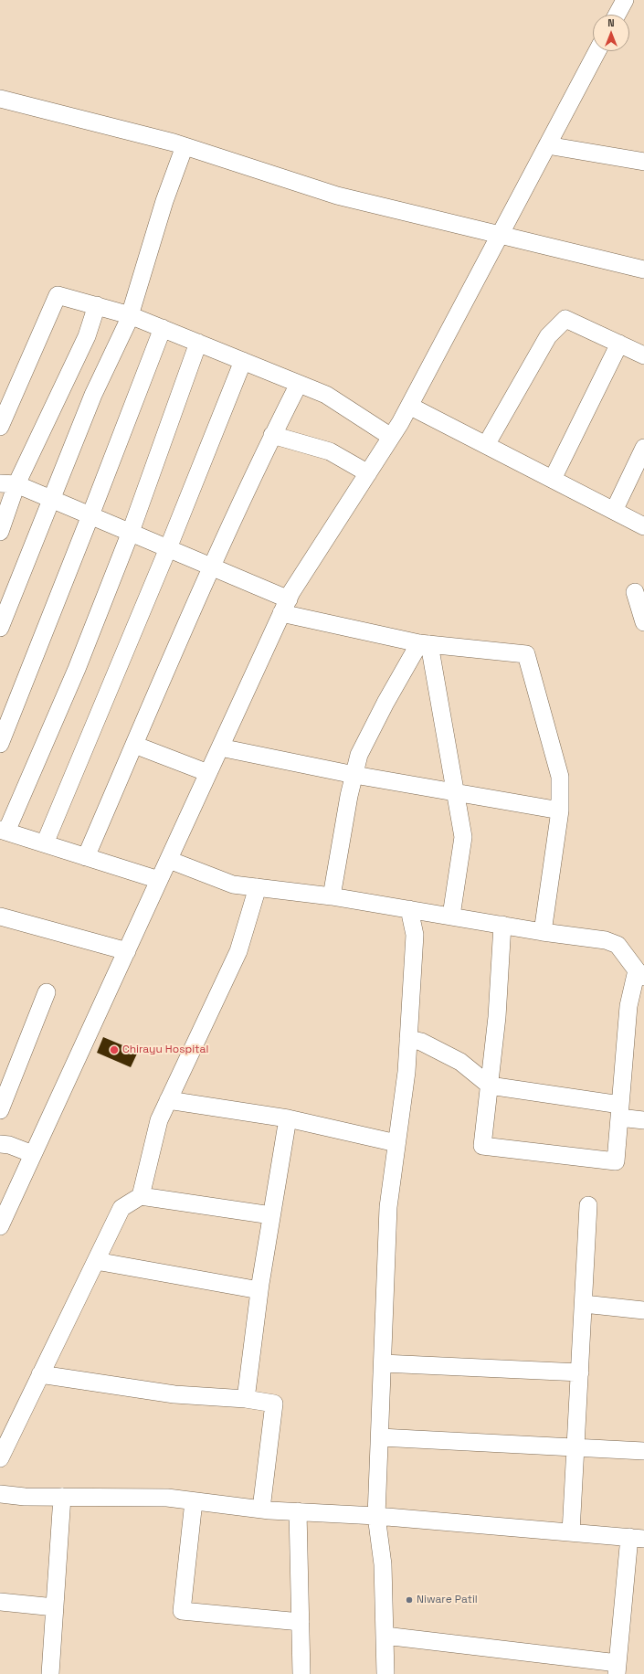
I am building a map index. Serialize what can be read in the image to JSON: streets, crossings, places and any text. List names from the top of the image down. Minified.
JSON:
{"places":["Chirayu Hospital","Niware Patil"],"north":"top"}
